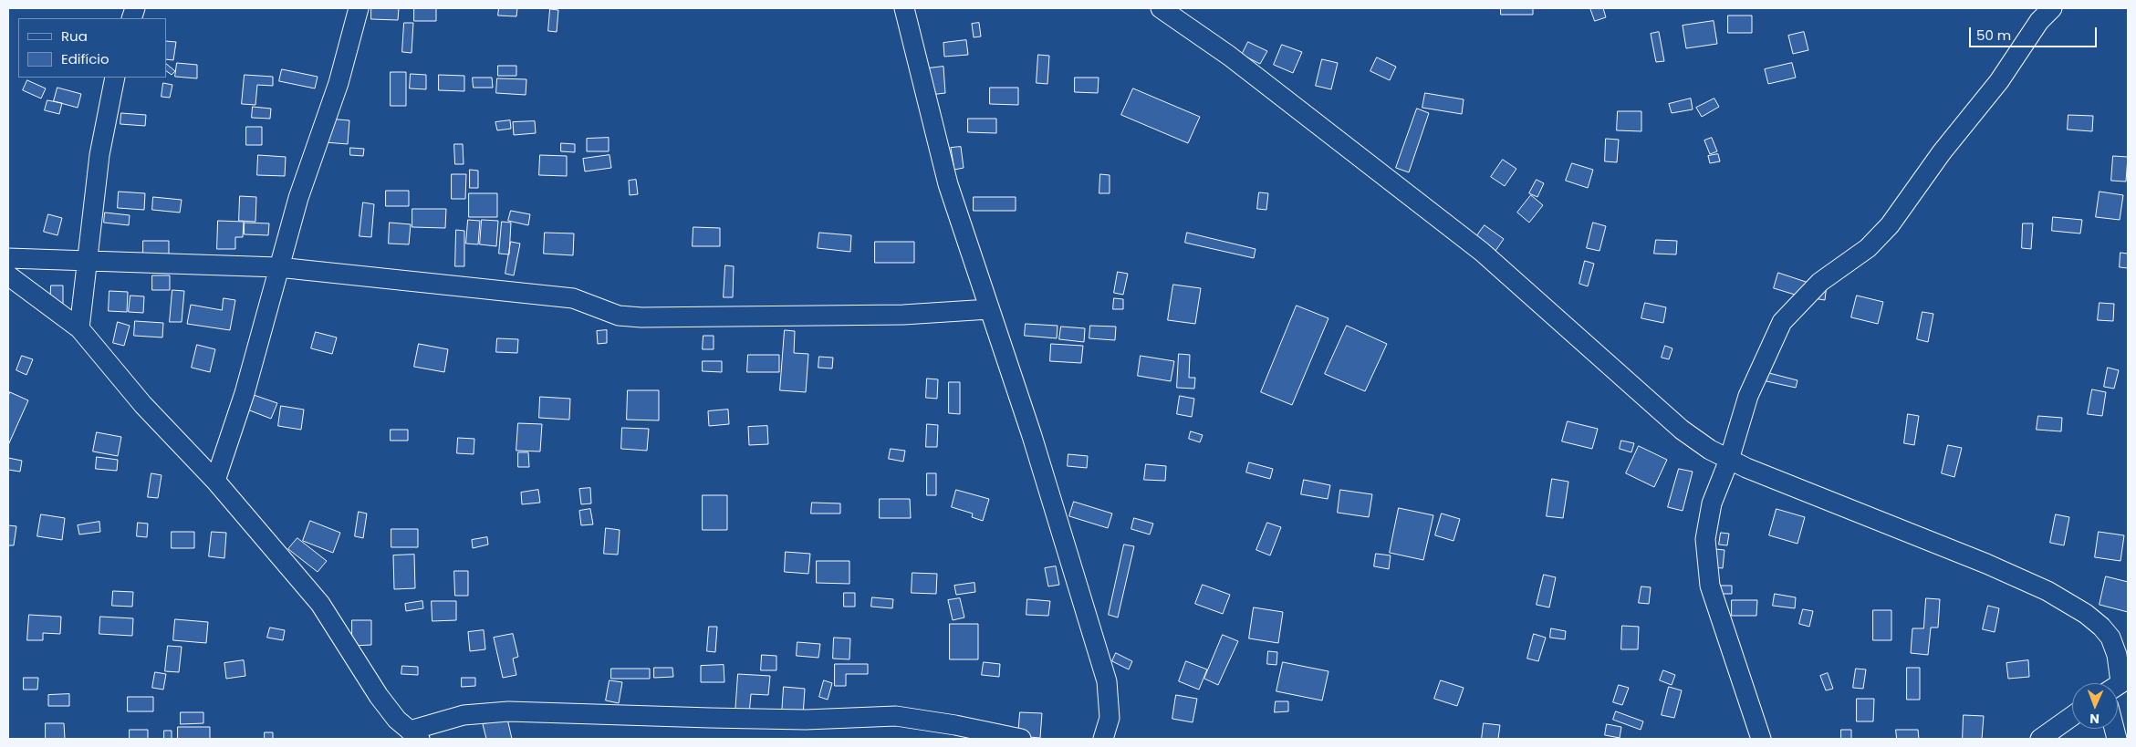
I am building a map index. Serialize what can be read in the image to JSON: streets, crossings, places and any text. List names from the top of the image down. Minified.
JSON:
{"legend":["Rua","Edifício"],"scale_bar":"50 m","north":"bottom"}
